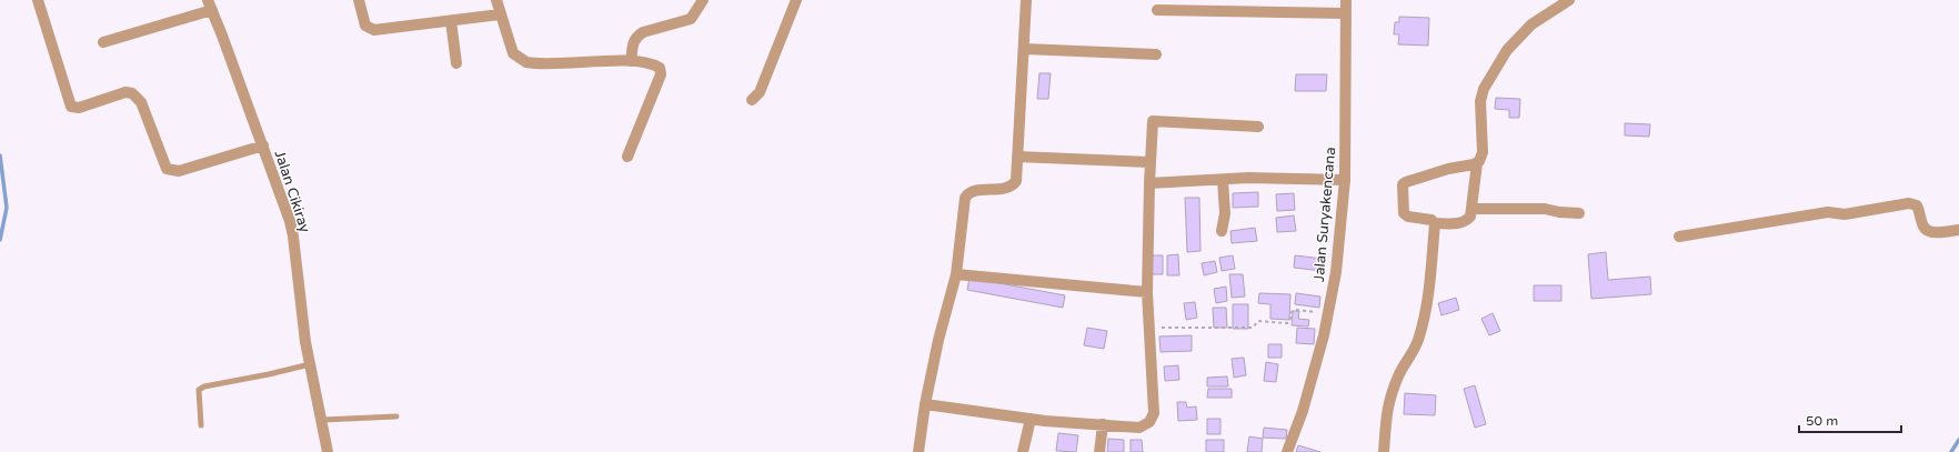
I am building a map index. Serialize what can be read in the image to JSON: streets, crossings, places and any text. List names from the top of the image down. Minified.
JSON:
{"streets":{"street":["Jalan Cikiray","Jalan Suryakencana"]},"scale_bar":"50 m"}
